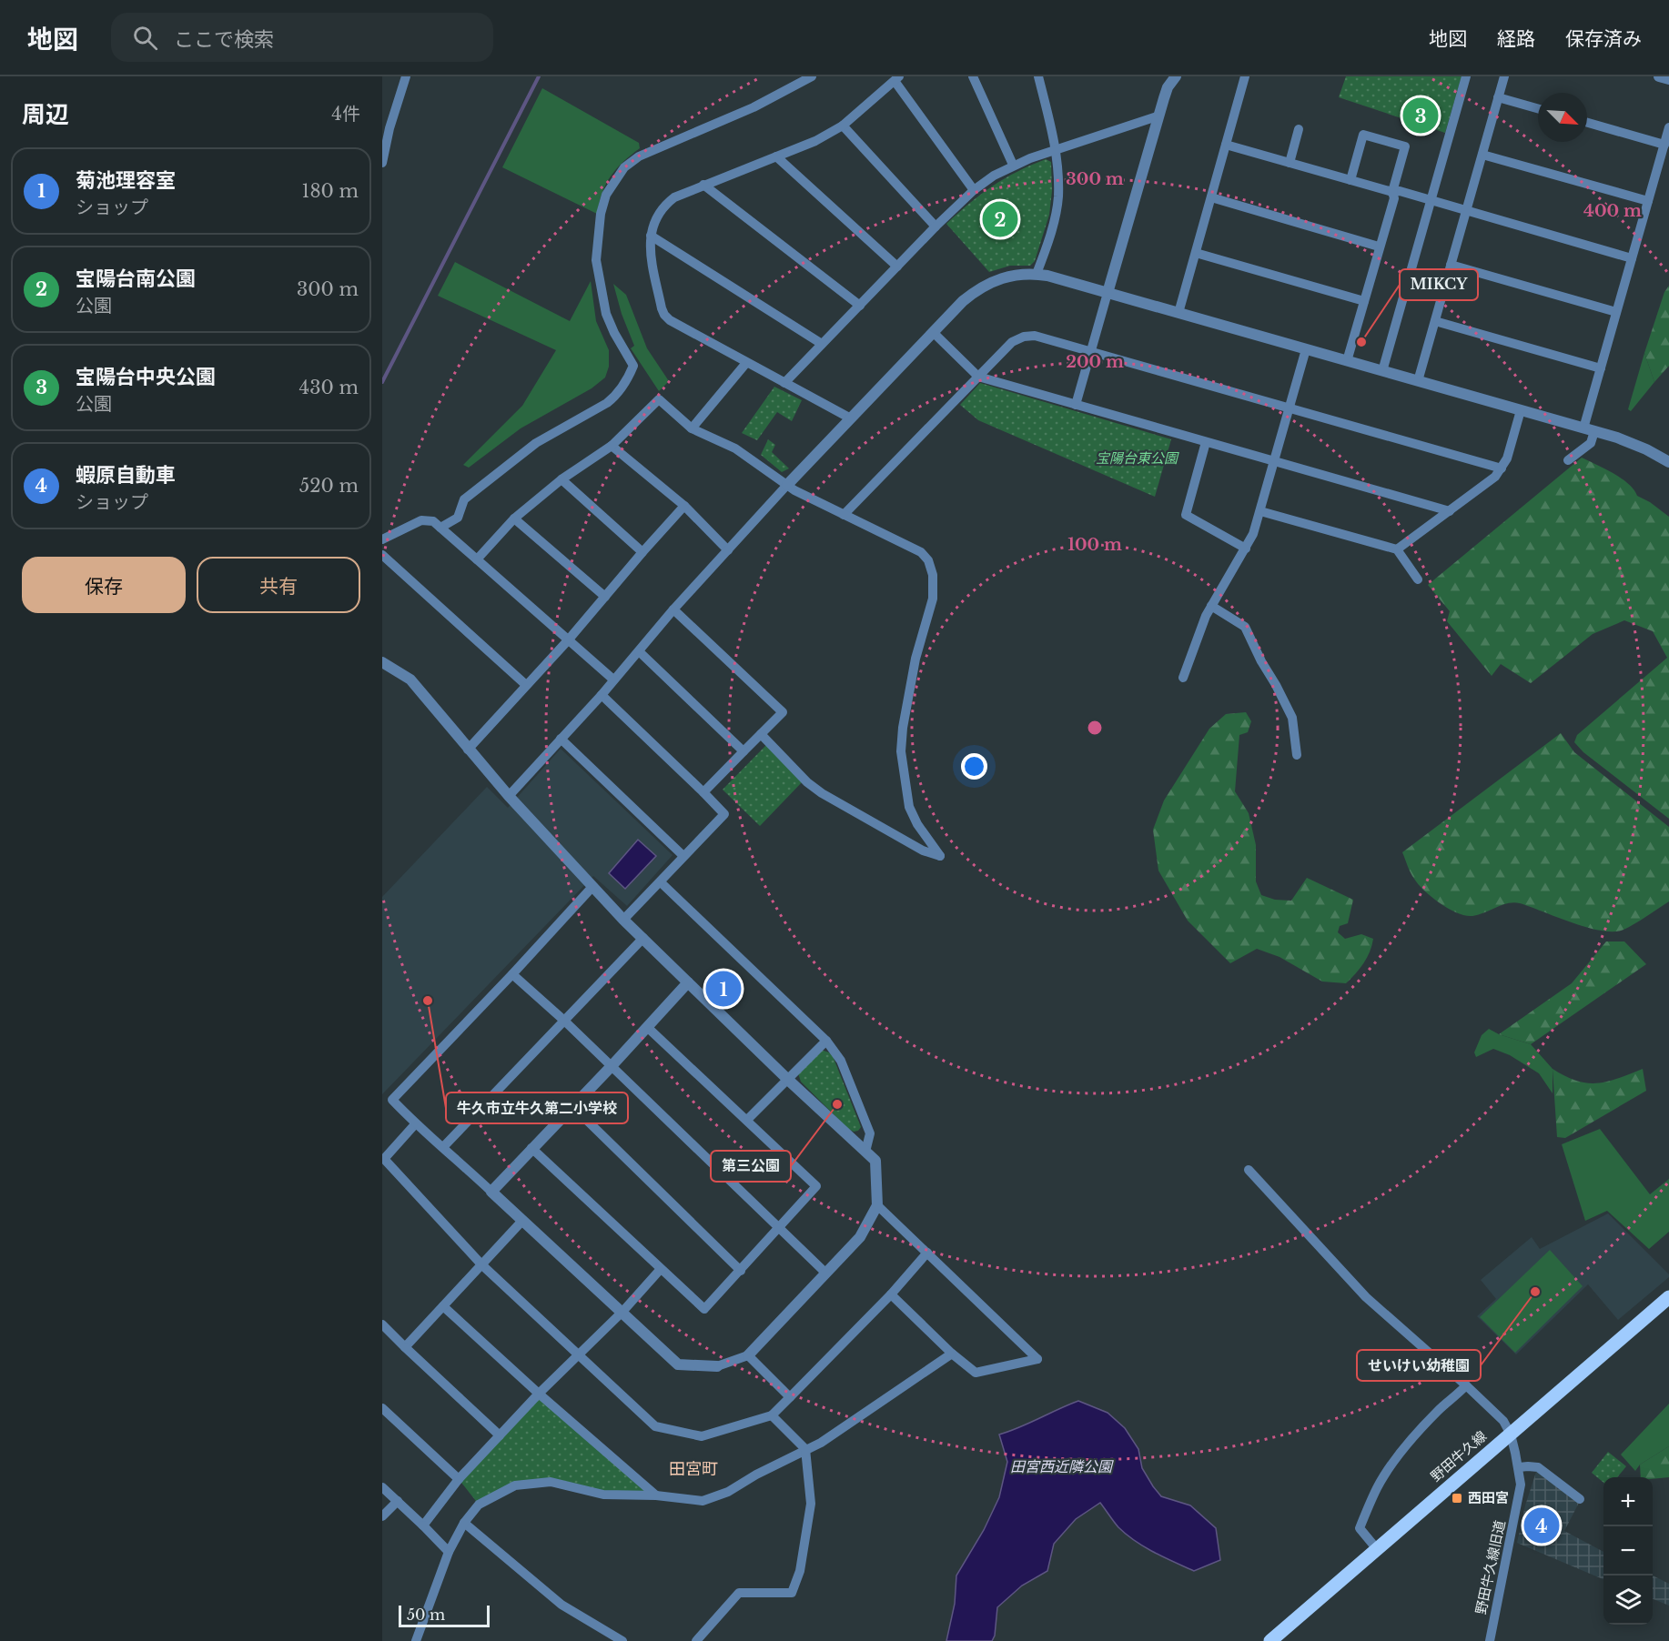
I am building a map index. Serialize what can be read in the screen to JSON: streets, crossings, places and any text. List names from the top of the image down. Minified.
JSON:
{"streets":{"main road":["野田牛久線"],"street":["野田牛久線旧道"]},"crossings":[["野田牛久線","野田牛久線旧道"]],"districts":["田宮町"],"water":["田宮西近隣公園"],"parks":["宝陽台東公園"],"places":{"other":["MIKCY","牛久市立牛久第二小学校","第三公園","せいけい幼稚園"],"transit":["西田宮"]},"scale_bar":"50 m","north":"bottom right","page":{"header":"地図","search":"ここで検索","nav":["地図","経路","保存済み"],"heading":["周辺","4件"],"pins":["3","2","1","4"],"list":[{"mark":"1","name":"菊池理容室","note":"ショップ","value":"180 m"},{"mark":"2","name":"宝陽台南公園","note":"公園","value":"300 m"},{"mark":"3","name":"宝陽台中央公園","note":"公園","value":"430 m"},{"mark":"4","name":"蝦原自動車","note":"ショップ","value":"520 m"}],"buttons":["保存","共有"],"map_buttons":["+","−"],"scale":"50 m"},"rings":["300 m","400 m","200 m","100 m"]}
